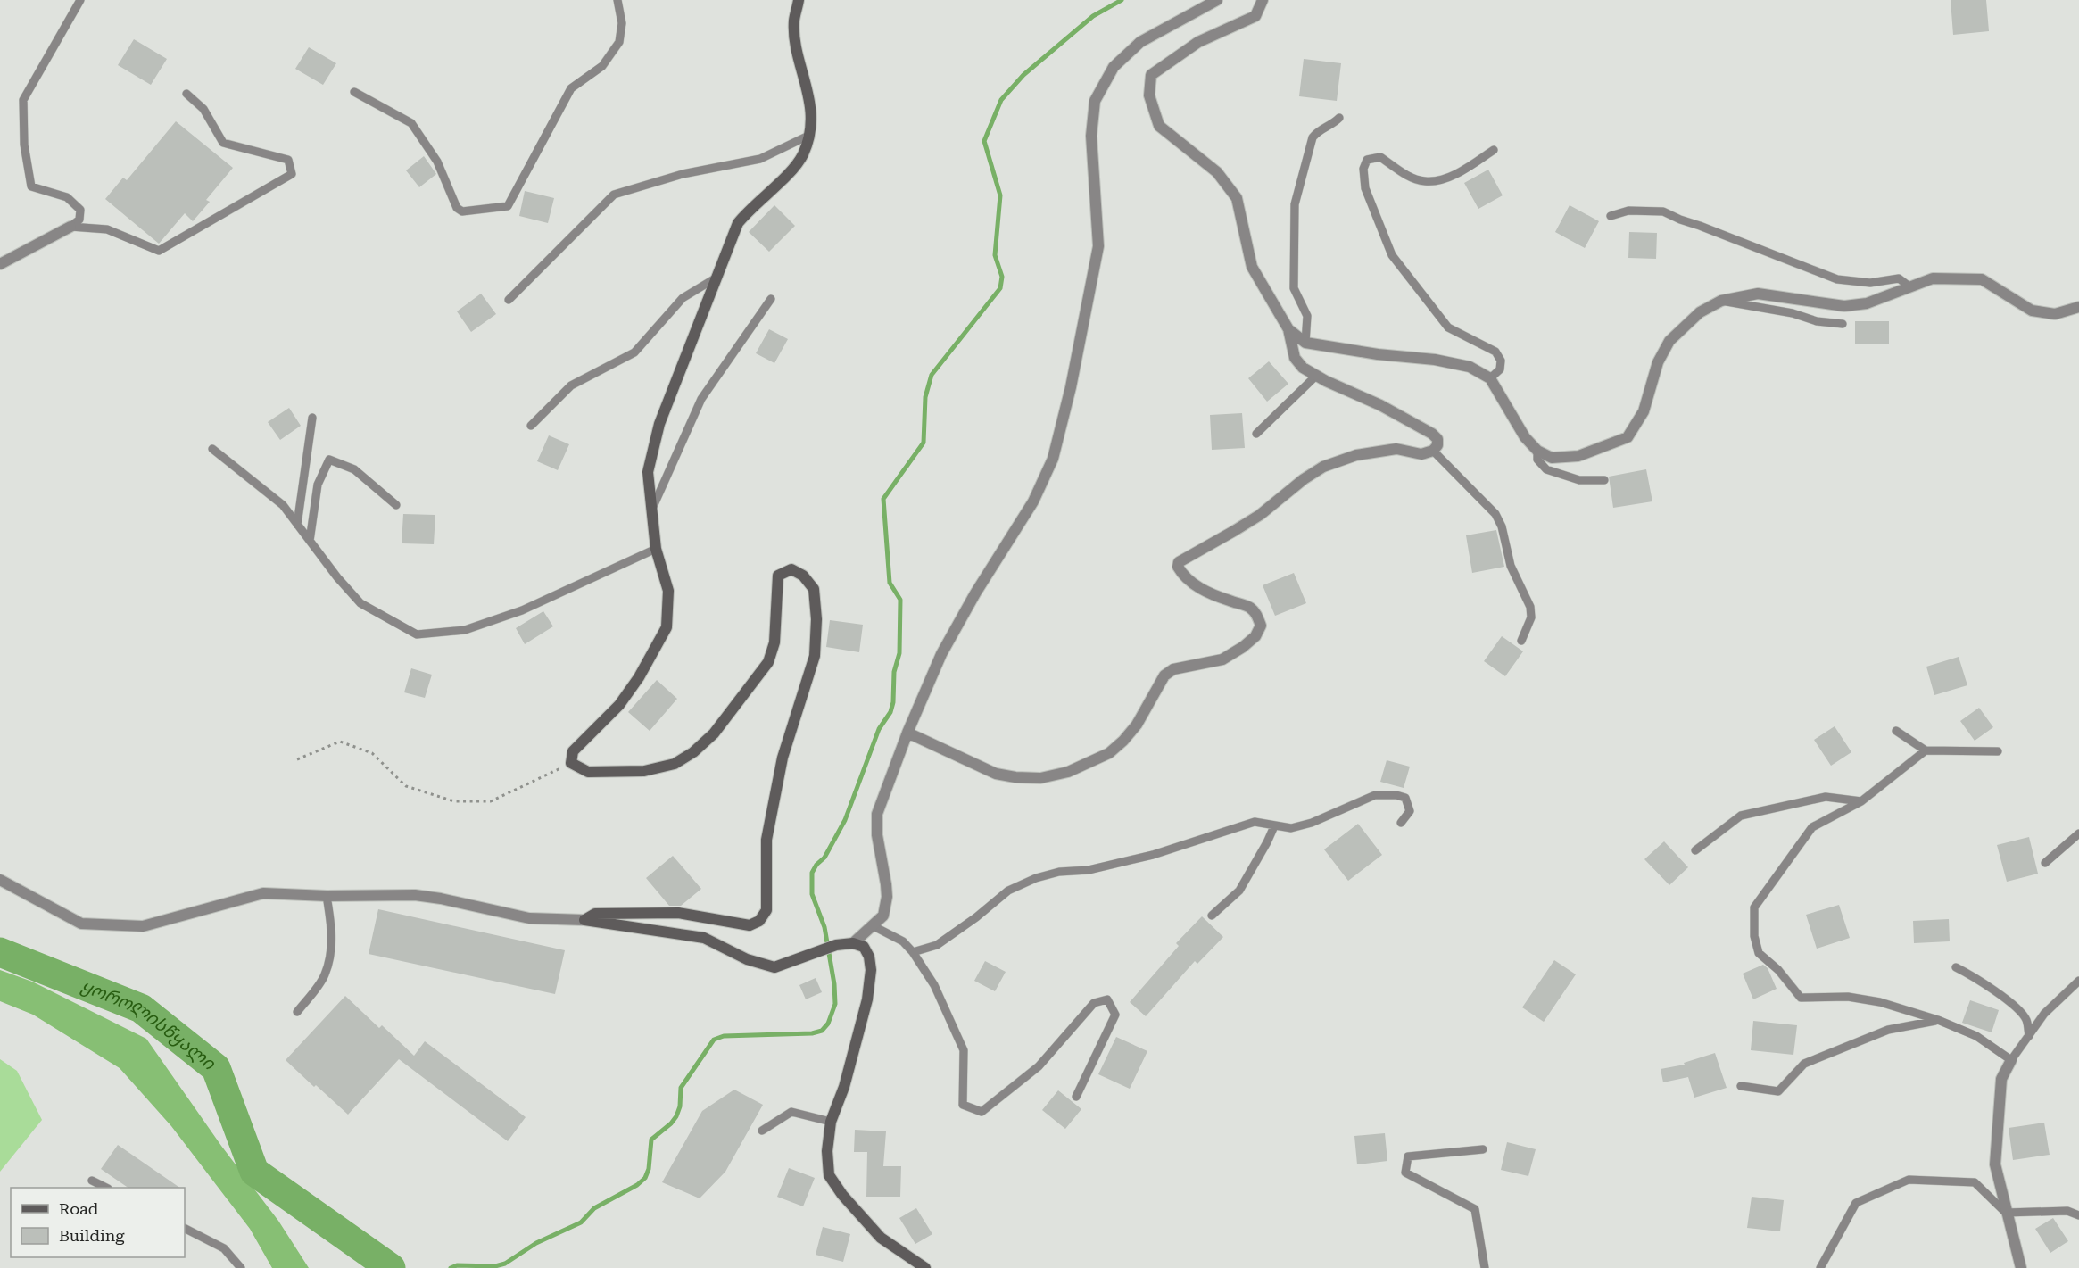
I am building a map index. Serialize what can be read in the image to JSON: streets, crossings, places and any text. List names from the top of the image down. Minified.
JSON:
{"water":["ყოროლისწყალი"],"legend":["Road","Building"]}
